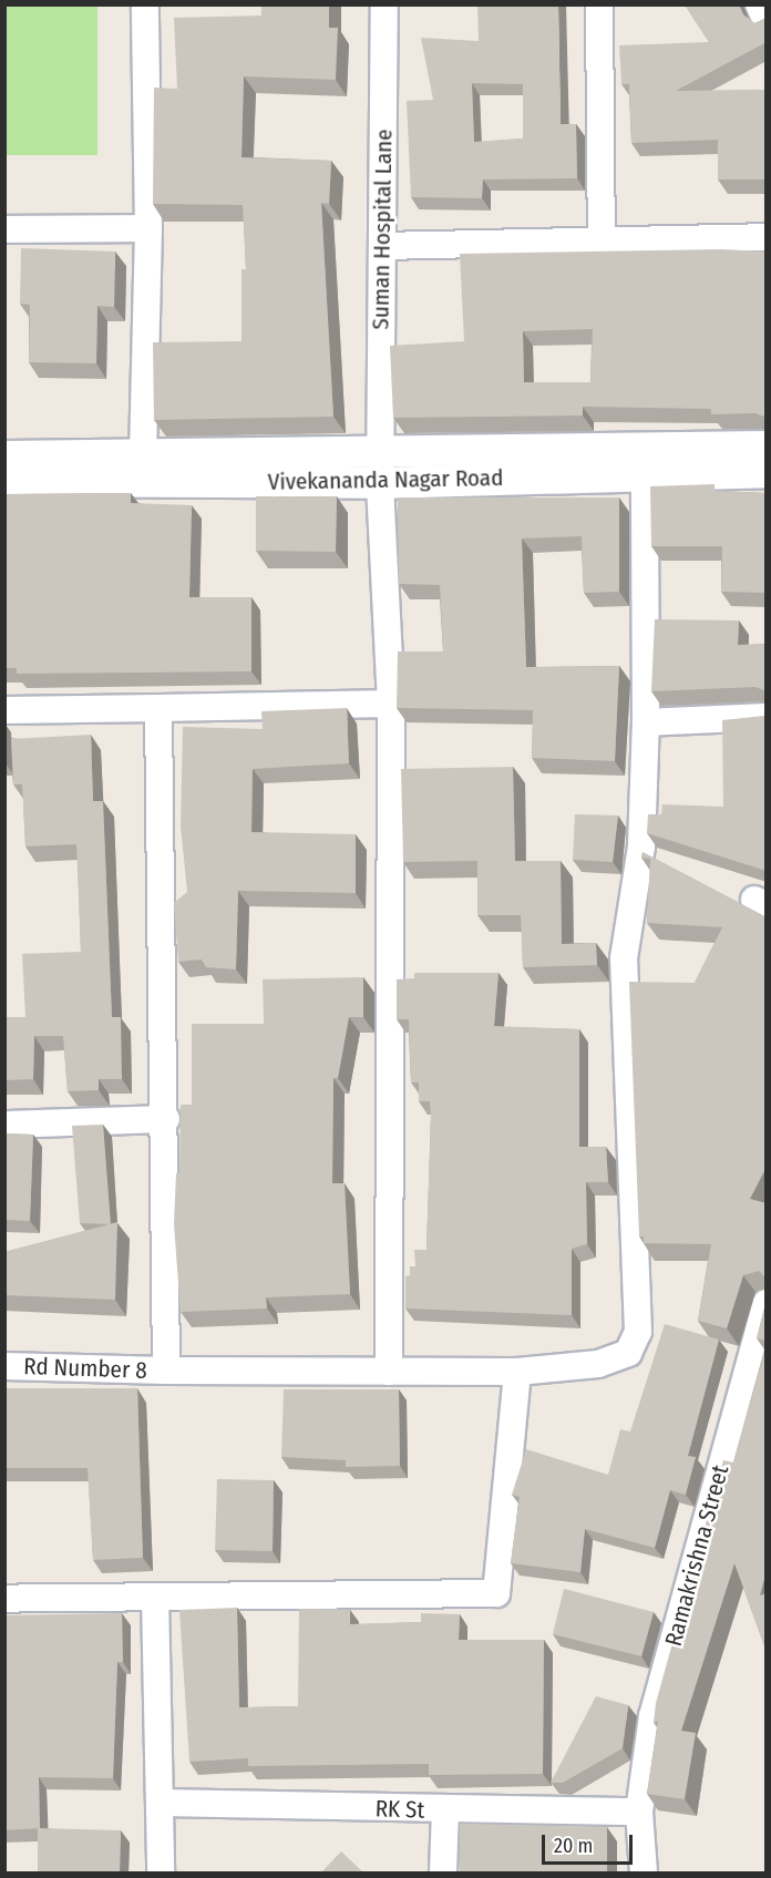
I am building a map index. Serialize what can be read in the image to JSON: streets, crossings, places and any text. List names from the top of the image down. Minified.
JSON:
{"streets":{"street":["Suman Hospital Lane","Vivekananda Nagar Road","Rd Number 8","Ramakrishna Street","RK St"]},"crossings":[["Suman Hospital Lane","Vivekananda Nagar Road"],["Suman Hospital Lane","Rd Number 8"],["Vivekananda Nagar Road","Rd Number 8"],["Ramakrishna Street","RK St"]],"scale_bar":"20 m"}
